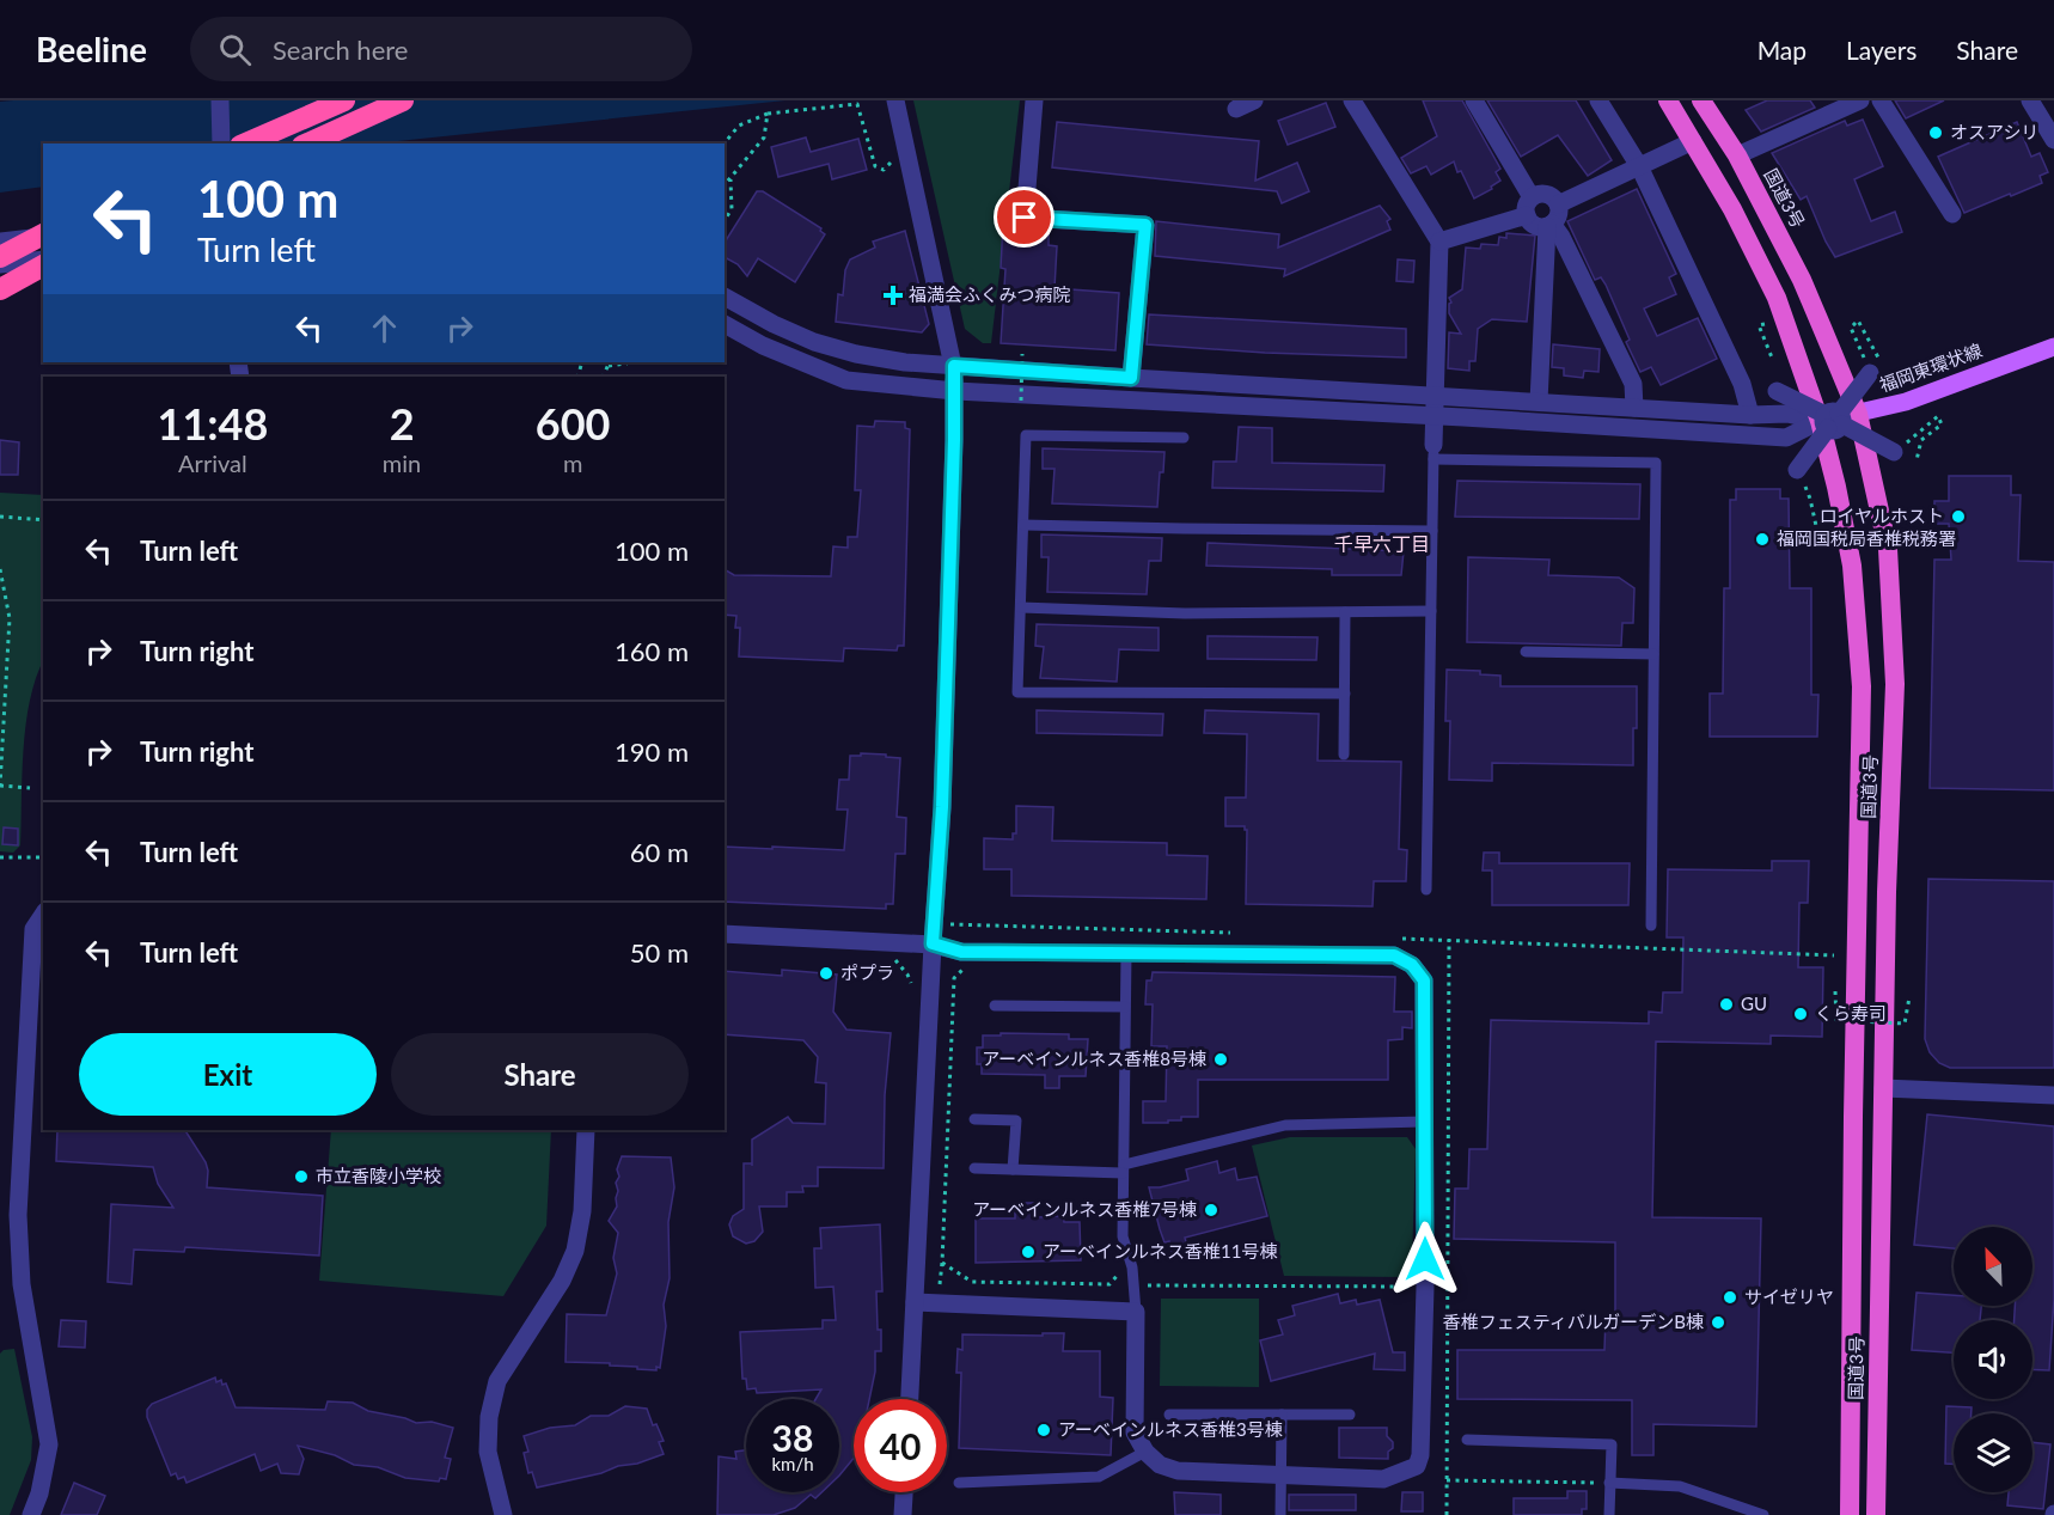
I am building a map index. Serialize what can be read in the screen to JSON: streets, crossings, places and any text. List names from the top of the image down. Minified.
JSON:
{"streets":{"highway":["国道3号"],"main road":["福岡東環状線"]},"crossings":[["国道3号","福岡東環状線"]],"districts":["千早六丁目"],"places":{"other":["オスアシリ","ロイヤルホスト","福岡国税局香椎税務署","ポプラ","GU","くら寿司","アーベインルネス香椎8号棟","市立香陵小学校","アーベインルネス香椎7号棟","アーベインルネス香椎11号棟","サイゼリヤ","香椎フェスティバルガーデンB棟","アーベインルネス香椎3号棟"],"health":["福満会ふくみつ病院"]},"north":"top left","page":{"header":"Beeline","search":"Search here","nav":["Map","Layers","Share"],"turn":["100 m","Turn left"],"eta":["11:48","Arrival","2","min","600","m"],"list":[{"name":"Turn left","value":"100 m"},{"name":"Turn right","value":"160 m"},{"name":"Turn right","value":"190 m"},{"name":"Turn left","value":"60 m"},{"name":"Turn left","value":"50 m"}],"buttons":["Exit","Share"],"speed":"38 km/h","limit":"40"}}
